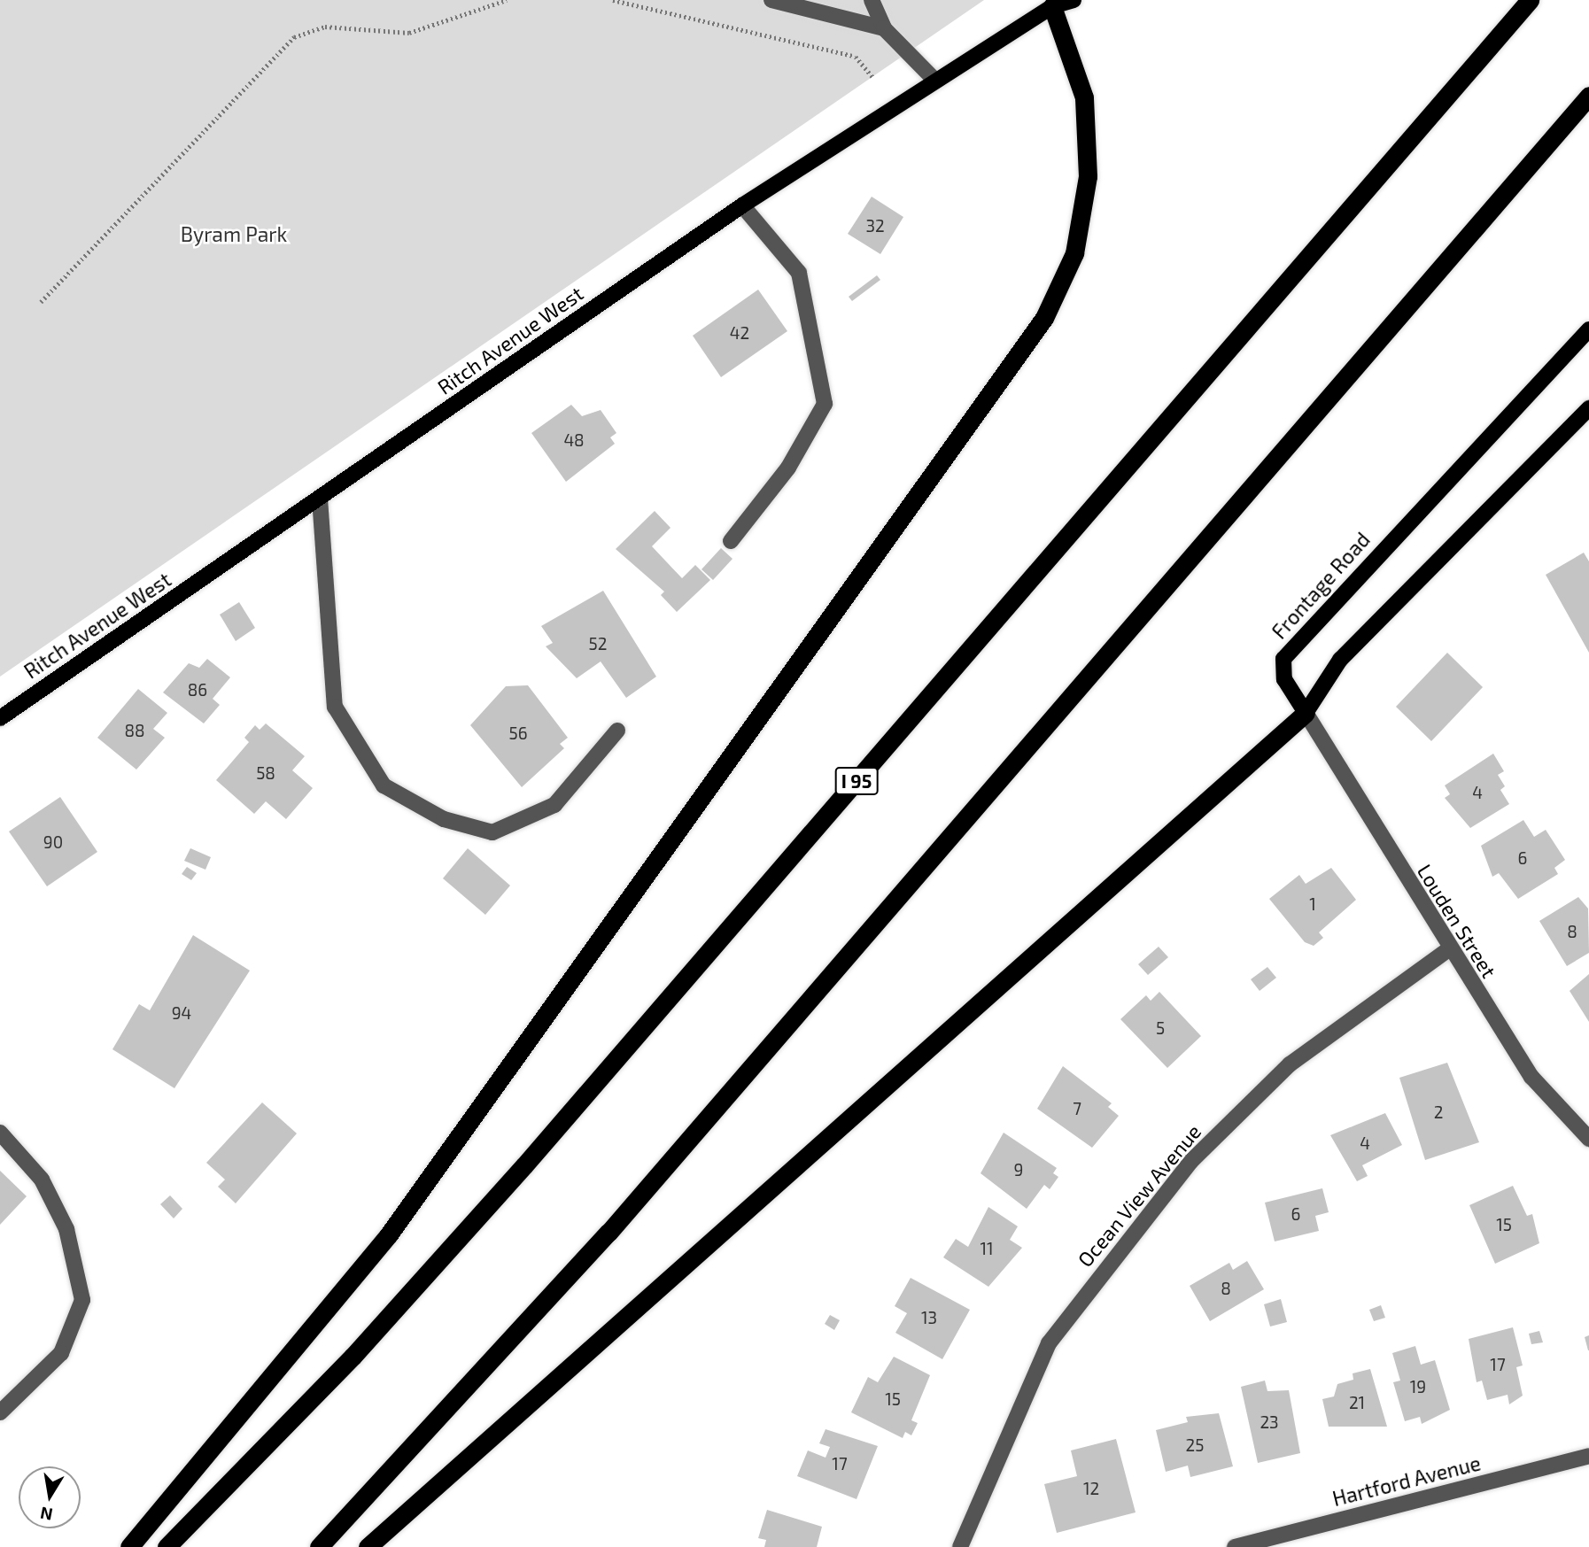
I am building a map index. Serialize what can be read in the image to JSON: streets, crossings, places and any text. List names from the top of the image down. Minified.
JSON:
{"streets":{"highway":["I 95"],"main road":["Ritch Avenue West","Frontage Road"],"street":["Louden Street","Ocean View Avenue","Hartford Avenue"]},"crossings":[["Frontage Road","Louden Street"],["Louden Street","Ocean View Avenue"]],"parks":["Byram Park"],"house_numbers":["32","42","48","52","86","88","56","58","4","90","6","1","8","94","5","7","2","4","9","6","15","11","8","13","17","19","15","21","23","25","17","12"],"north":"bottom"}
